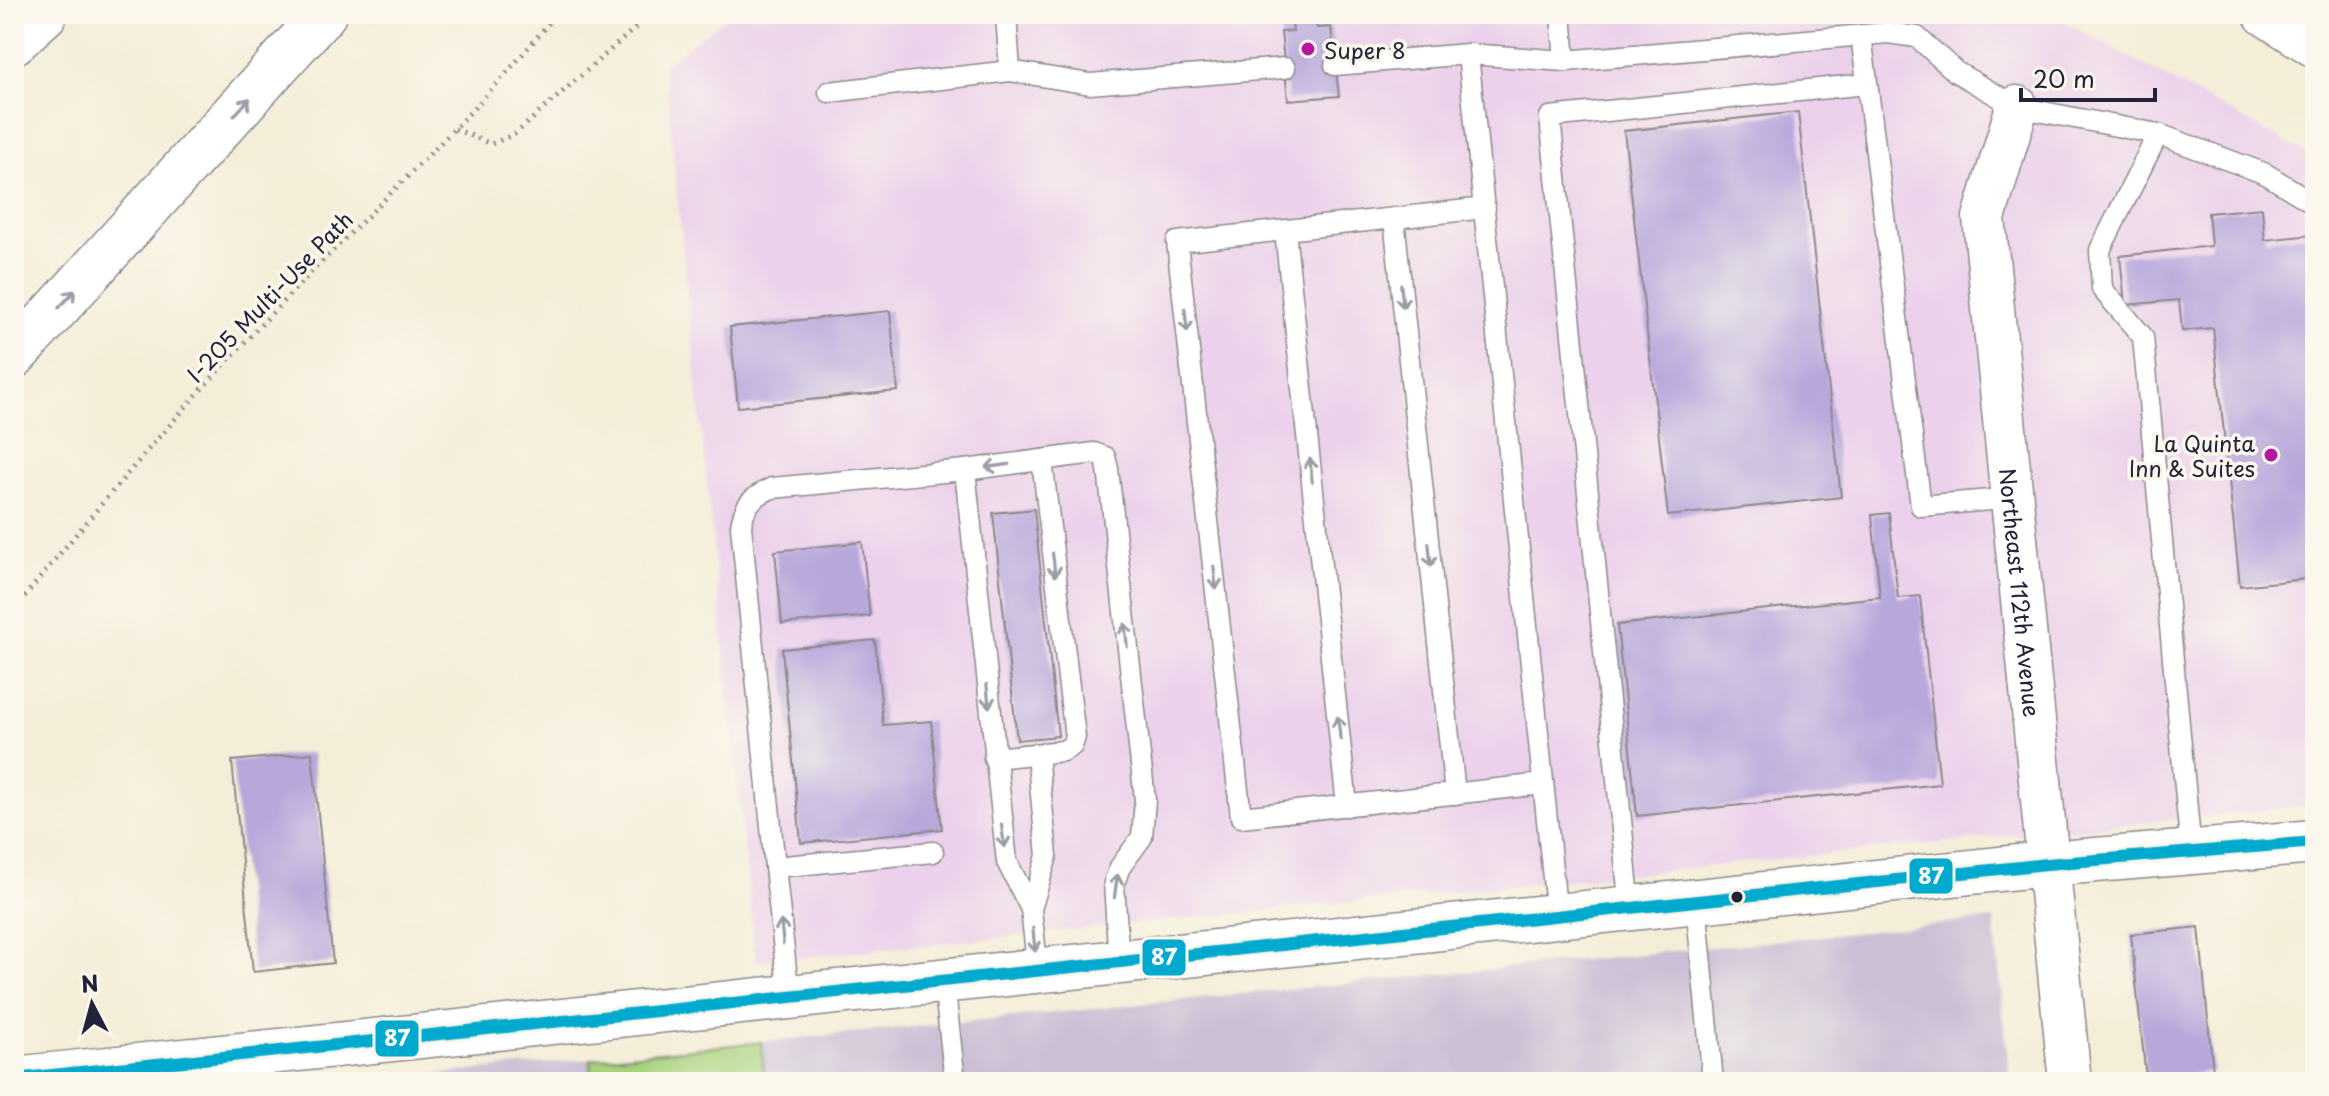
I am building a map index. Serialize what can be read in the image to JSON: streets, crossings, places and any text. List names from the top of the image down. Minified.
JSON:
{"streets":{"street":["Northeast 112th Avenue"],"path":["I-205 Multi-Use Path"]},"places":["Super 8","La Quinta Inn & Suites"],"lines":["transit line 87"],"scale_bar":"20 m","north":"top"}
